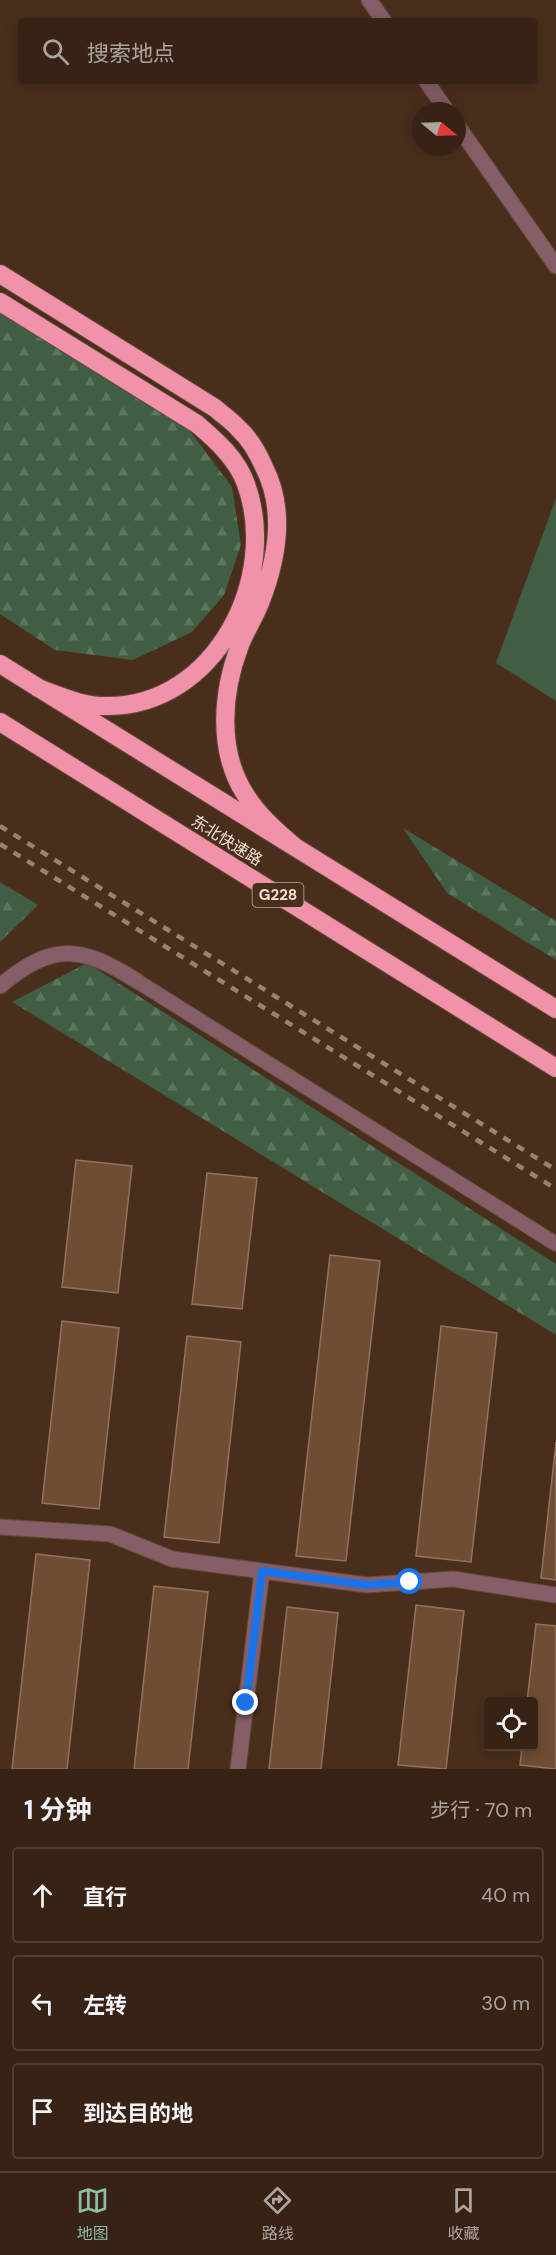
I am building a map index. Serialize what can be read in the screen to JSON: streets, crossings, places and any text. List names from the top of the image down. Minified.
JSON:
{"streets":{"highway":["东北快速路","G228"]},"north":"right","page":{"search":"搜索地点","heading":["1 分钟","步行 · 70 m"],"list":[["直行","40 m"],["左转","30 m"],"到达目的地"],"nav":["地图","路线","收藏"]}}
